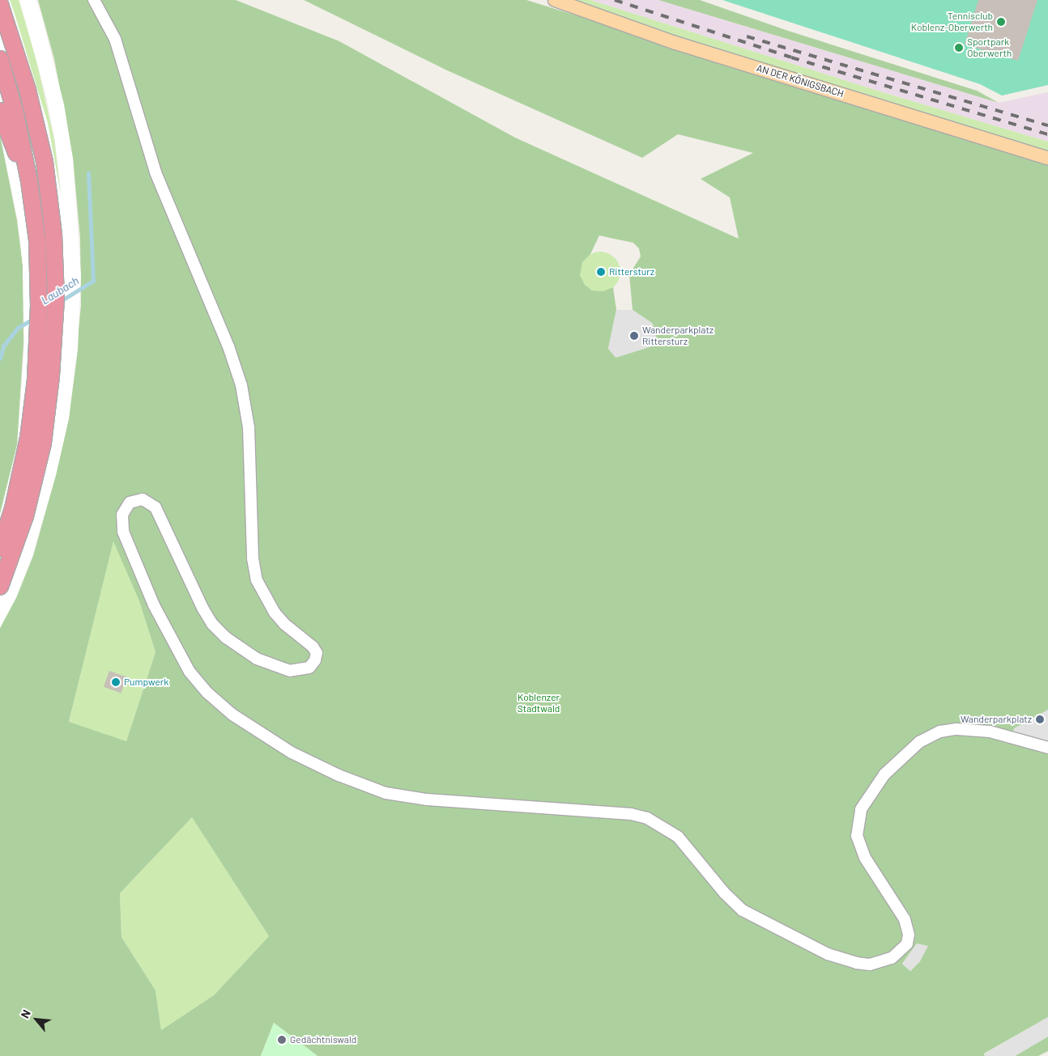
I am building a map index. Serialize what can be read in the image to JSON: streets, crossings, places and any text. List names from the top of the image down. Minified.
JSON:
{"streets":{"main road":["AN DER KÖNIGSBACH"]},"water":["Laubach"],"parks":["Koblenzer Stadtwald"],"places":["Tennisclub Koblenz-Oberwerth","Sportpark Oberwerth","Rittersturz","Wanderparkplatz Rittersturz","Pumpwerk","Wanderparkplatz","Gedächtniswald"],"north":"top left"}
